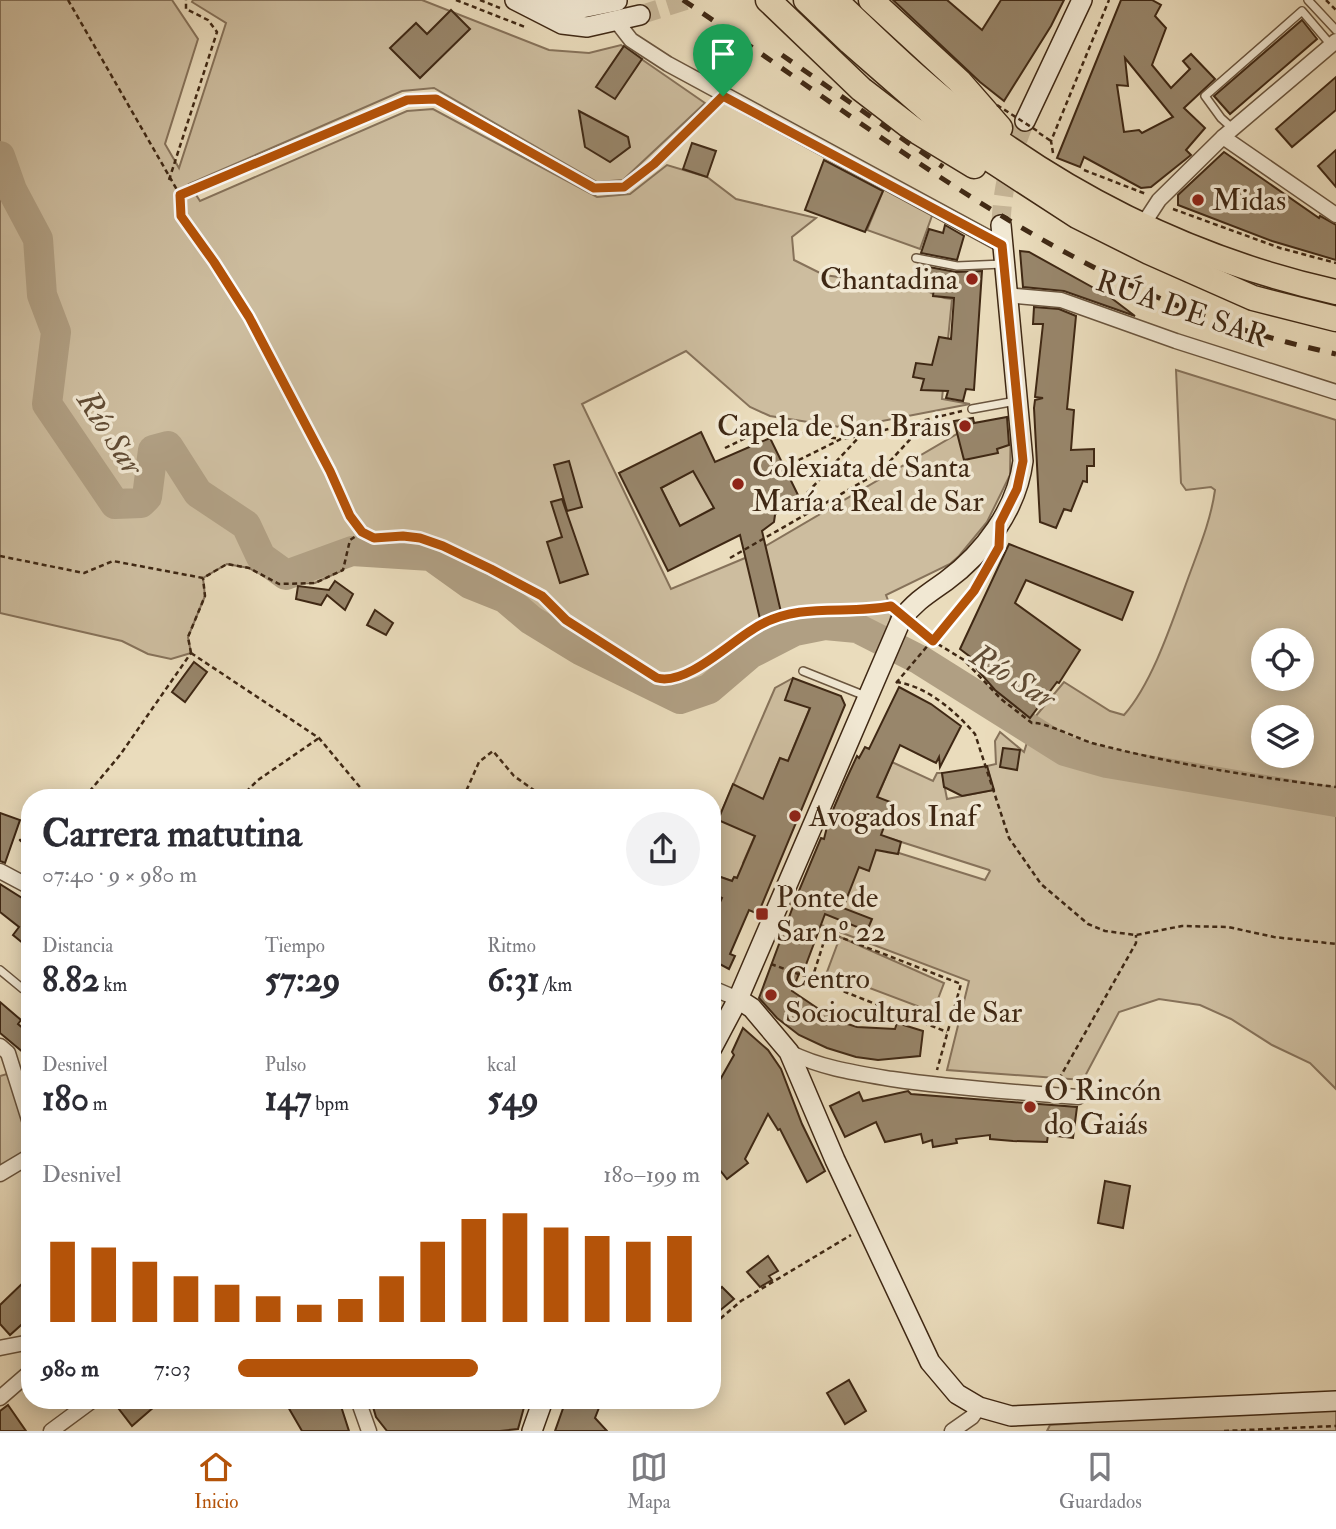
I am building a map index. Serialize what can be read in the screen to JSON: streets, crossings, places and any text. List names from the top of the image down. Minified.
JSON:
{"streets":{"street":["RÚA DE SAR"]},"water":["Río Sar"],"places":{"other":["Midas","Chantadina","Capela de San Brais","Colexiata de Santa María a Real de Sar","Avogados Inaf","Centro Sociocultural de Sar","O Rincón do Gaiás"],"transit":["Ponte de Sar nº 22"]},"page":{"heading":["Carrera matutina","07:40 · 9 × 980 m"],"stats":[["Distancia","8.82 km"],["Tiempo","57:29"],["Ritmo","6:31 /km"],["Desnivel","180 m"],["Pulso","147 bpm"],["kcal","549"]],"chart":["Desnivel","180–199 m"],"list":[{"name":"980 m","note":"7:03"}],"tabs":["Inicio","Mapa","Guardados"]}}
